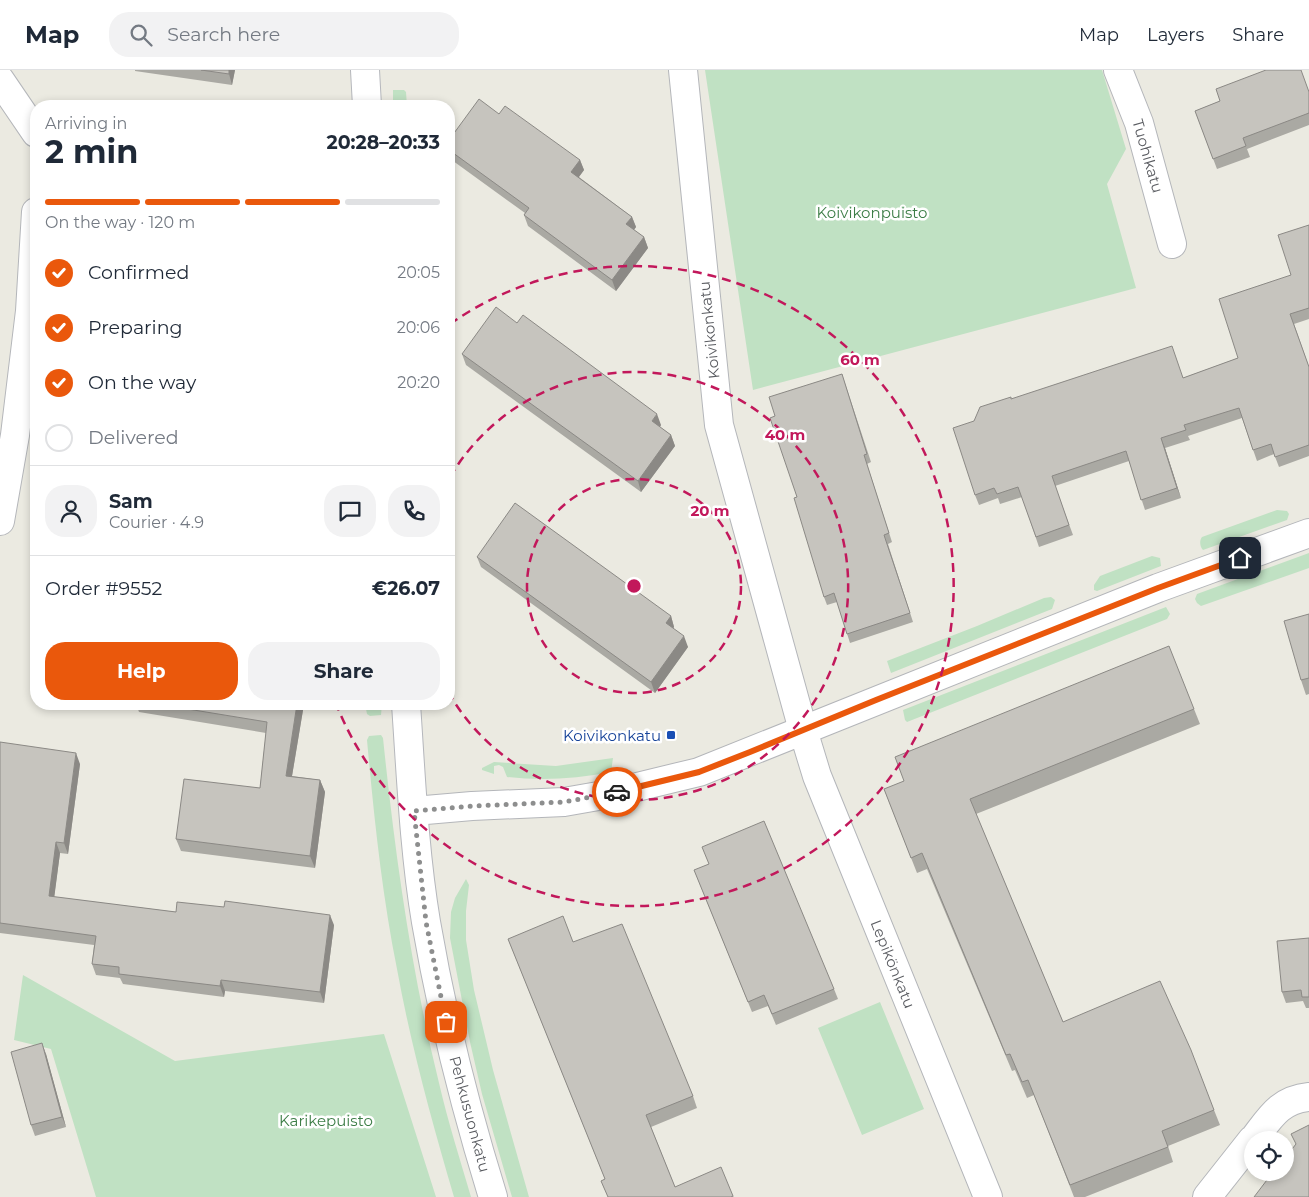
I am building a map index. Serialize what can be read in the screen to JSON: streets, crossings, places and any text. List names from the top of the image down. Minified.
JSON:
{"streets":{"street":["Tuohikatu","Koivikonkatu","Lepikönkatu","Pehkusuonkatu"]},"crossings":[["Koivikonkatu","Lepikönkatu"]],"parks":["Koivikonpuisto","Karikepuisto"],"places":{"transit":["Koivikonkatu"]},"page":{"header":"Map","search":"Search here","nav":["Map","Layers","Share"],"heading":["2 min","Arriving in","20:28–20:33"],"panel":["Sam","Courier · 4.9","Order #9552","€26.07"],"bar":"On the way · 120 m","list":[["Confirmed","20:05"],["Preparing","20:06"],["On the way","20:20"],"Delivered"],"buttons":["Help","Share"]},"rings":["60 m","40 m","20 m"]}
